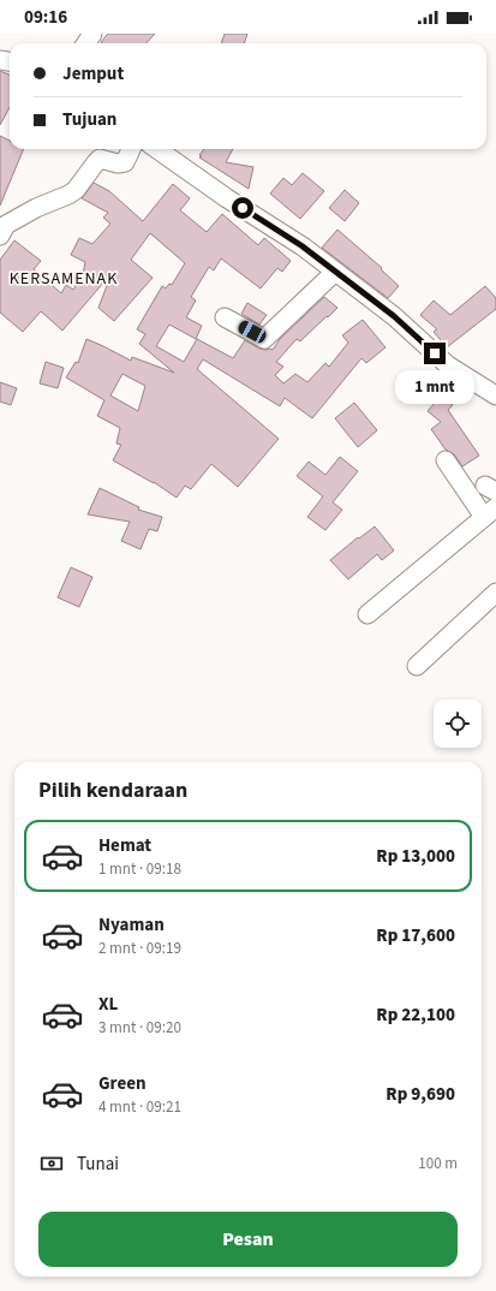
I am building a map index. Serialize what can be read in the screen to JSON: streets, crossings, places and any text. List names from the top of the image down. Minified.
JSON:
{"districts":["KERSAMENAK"],"page":{"status":"09:16","banner":["Jemput","Tujuan"],"bubble":"1 mnt","heading":"Pilih kendaraan","list":[{"name":"Hemat","note":"1 mnt · 09:18","value":"Rp 13,000"},{"name":"Nyaman","note":"2 mnt · 09:19","value":"Rp 17,600"},{"name":"XL","note":"3 mnt · 09:20","value":"Rp 22,100"},{"name":"Green","note":"4 mnt · 09:21","value":"Rp 9,690"}],"pay":["Tunai","100 m"],"buttons":"Pesan"}}
